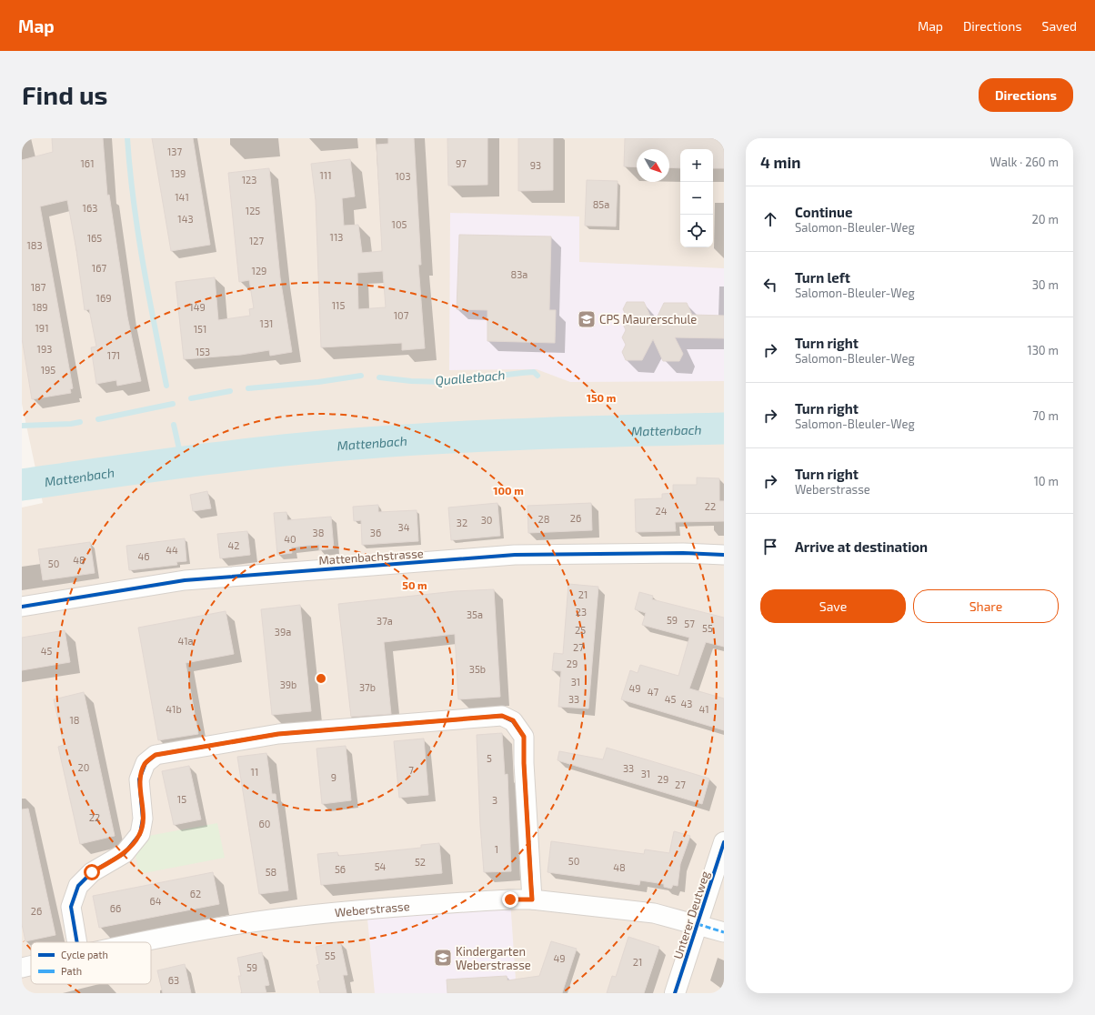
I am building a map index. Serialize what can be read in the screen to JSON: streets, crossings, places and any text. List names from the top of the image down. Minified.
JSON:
{"streets":{"main road":["Unterer Deutweg"],"street":["Mattenbachstrasse","Weberstrasse"]},"crossings":[["Weberstrasse","Unterer Deutweg"]],"water":["Qualletbach","Mattenbach"],"places":{"school or university":["CPS Maurerschule","Kindergarten Weberstrasse"]},"house_numbers":["137","161","97","93","139","111","103","123","141","85a","163","125","143","105","113","165","127","183","167","129","83a","187","169","115","189","149","107","131","191","151","193","153","171","195","22","24","26","28","30","32","34","38","36","40","42","44","46","48","50","21","23","35a","59","37a","57","55","25","39a","41a","27","45","29","35b","31","39b","37b","49","47","33","45","43","41b","41","18","5","20","33","7","11","31","9","29","27","15","3","22","60","1","50","52","54","48","56","58","62","64","66","26","55","49","21","59","63"],"legend":["Cycle path","Path"],"north":"bottom right","page":{"header":"Map","nav":["Map","Directions","Saved"],"buttons":["Directions",["Save","Share"]],"title":"Find us","heading":["4 min","Walk · 260 m"],"map_buttons":["+","−"],"list":[["Continue","Salomon-Bleuler-Weg","20 m"],["Turn left","Salomon-Bleuler-Weg","30 m"],["Turn right","Salomon-Bleuler-Weg","130 m"],["Turn right","Salomon-Bleuler-Weg","70 m"],["Turn right","Weberstrasse","10 m"],"Arrive at destination"]},"rings":["150 m","100 m","50 m"]}
